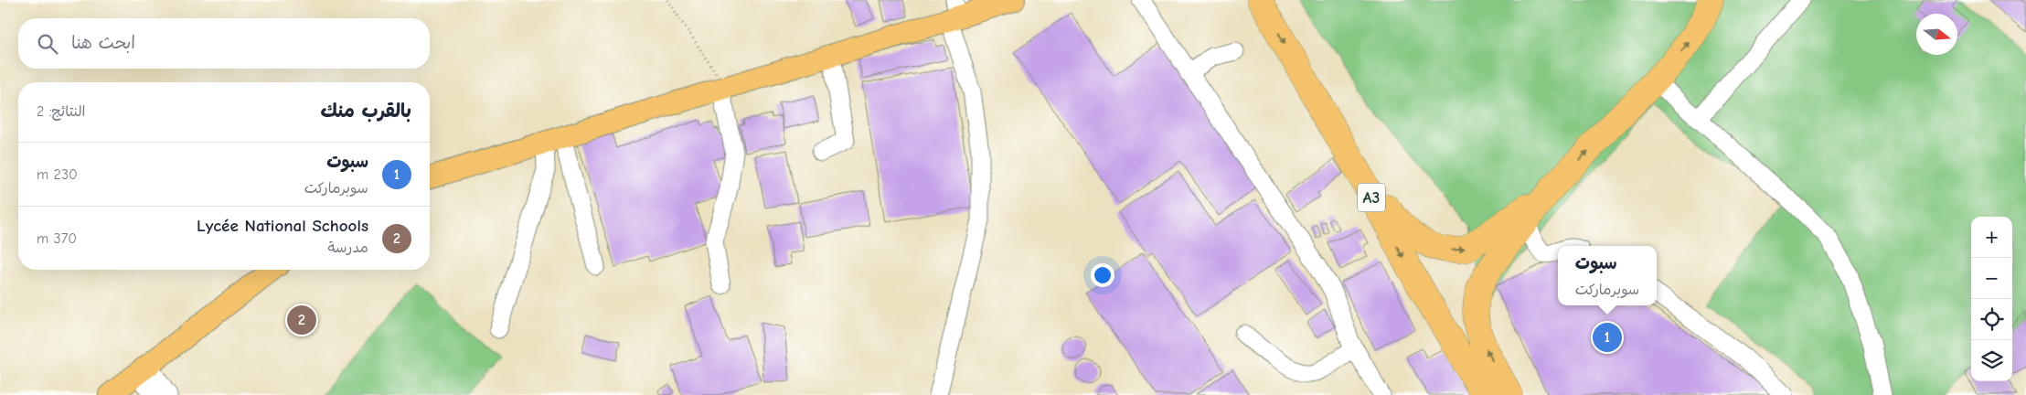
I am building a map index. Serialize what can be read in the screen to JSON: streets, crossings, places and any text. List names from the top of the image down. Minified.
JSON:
{"streets":{"highway":["A3"]},"north":"right","page":{"search":"ابحث هنا","heading":["بالقرب منك","النتائج: 2"],"list":[{"mark":"1","name":"سبوت","note":"سوبرماركت","value":"230 m"},{"mark":"2","name":"Lycée National Schools","note":"مدرسة","value":"370 m"}],"map_buttons":["+","−"],"popup":["سبوت","سوبرماركت"],"pins":["2","1"]}}
